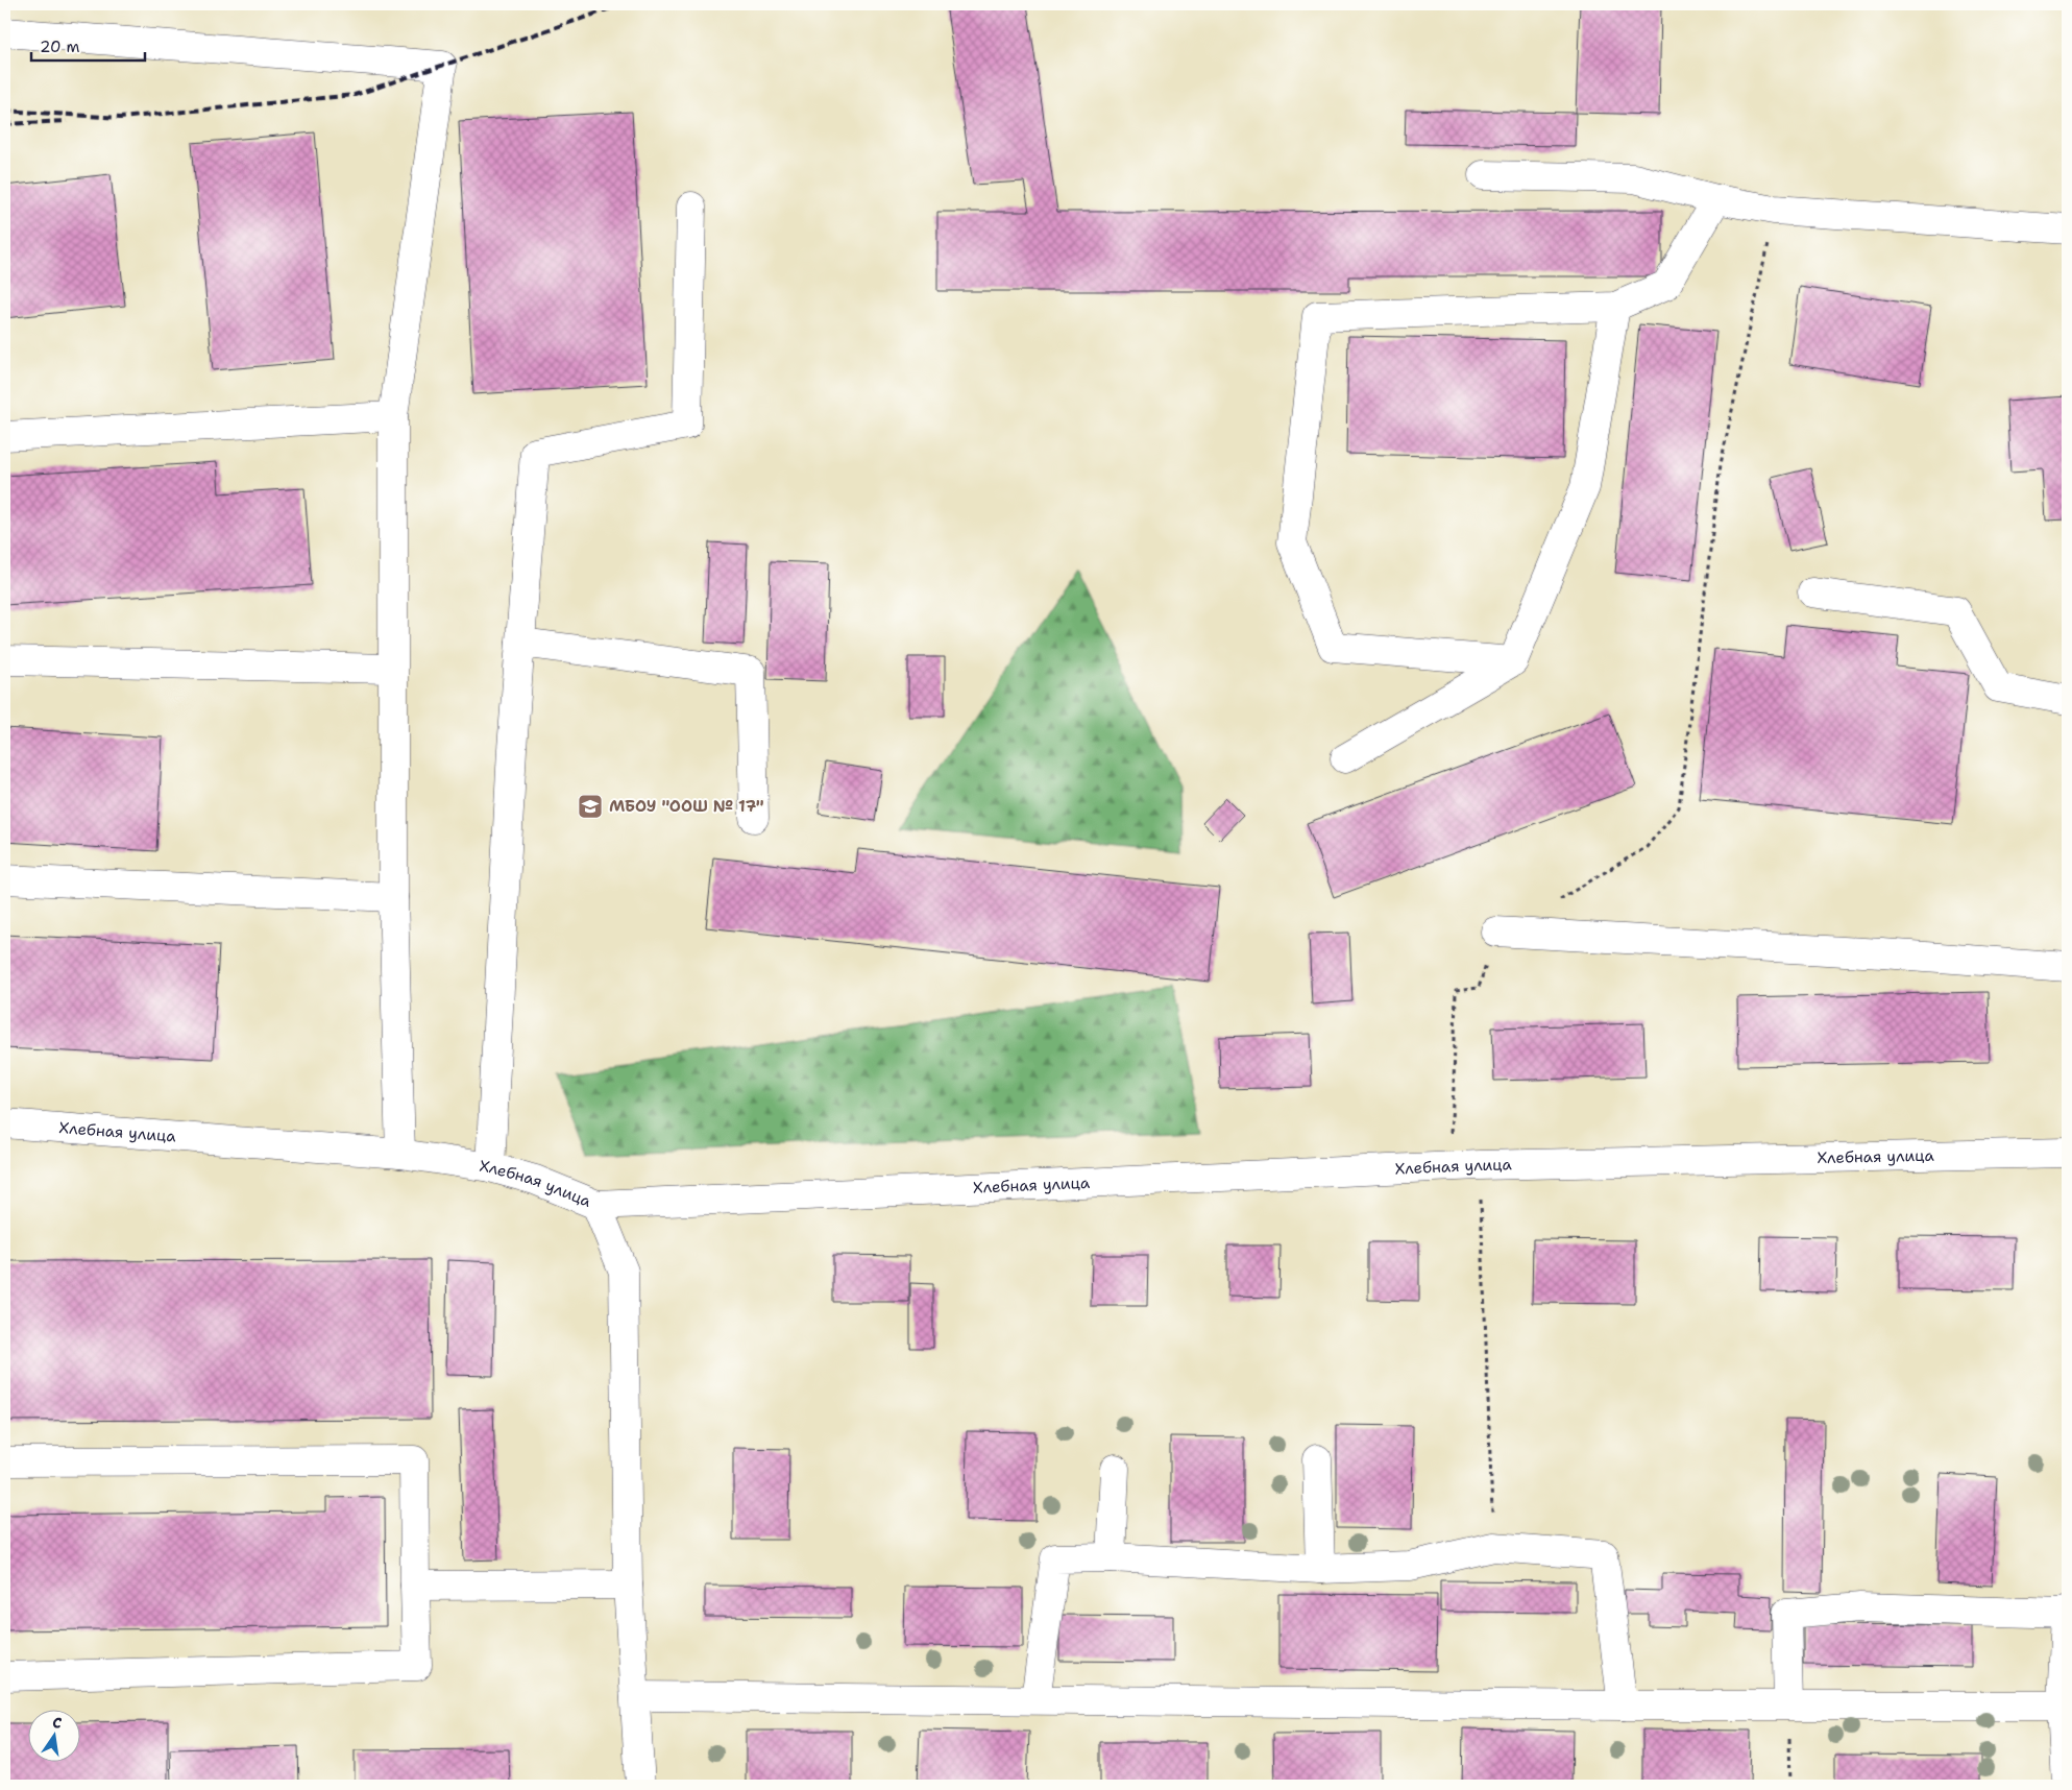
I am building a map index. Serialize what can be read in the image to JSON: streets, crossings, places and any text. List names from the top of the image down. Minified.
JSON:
{"streets":{"street":["Хлебная улица"]},"places":{"school or university":["МБОУ \"ООШ № 17\""]},"scale_bar":"20 m","north":"top"}
